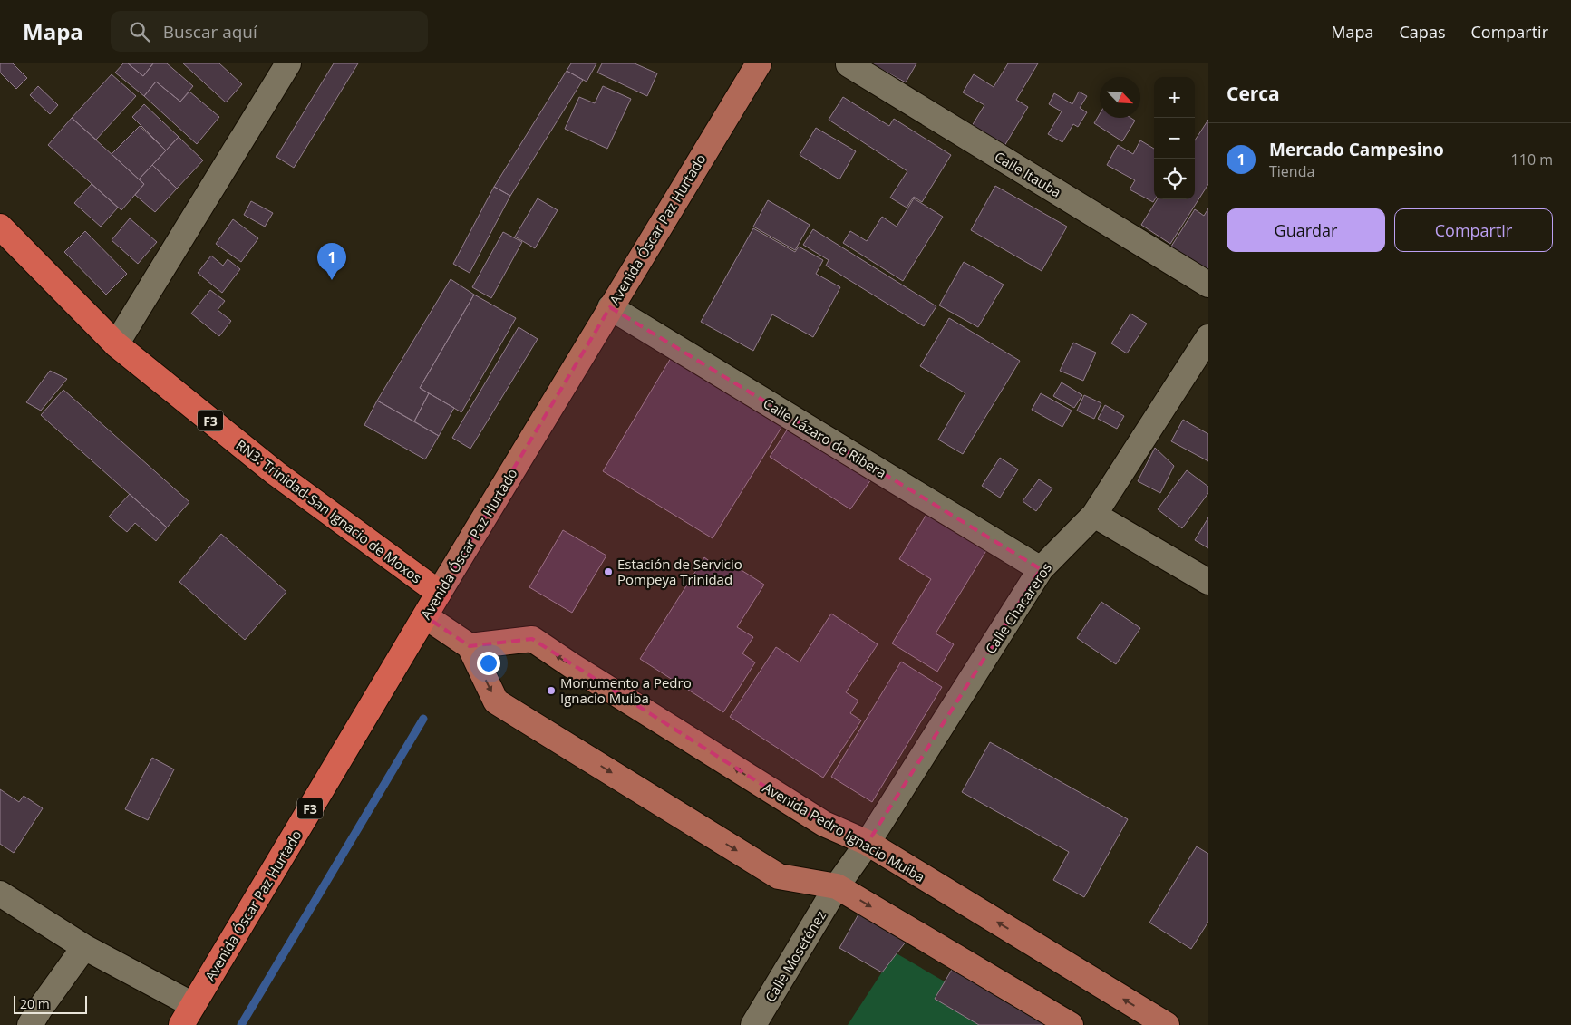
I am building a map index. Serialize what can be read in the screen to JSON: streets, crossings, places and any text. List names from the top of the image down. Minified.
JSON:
{"streets":{"highway":["Avenida Óscar Paz Hurtado","F3","RN3: Trinidad-San Ignacio de Moxos"],"main road":["Avenida Pedro Ignacio Muiba"],"street":["Calle Itauba","Calle Lázaro de Ribera","Calle Chacareros","Calle Moseténez"]},"crossings":[["Avenida Óscar Paz Hurtado","Calle Lázaro de Ribera"],["Avenida Óscar Paz Hurtado","RN3: Trinidad-San Ignacio de Moxos"],["Calle Lázaro de Ribera","Calle Chacareros"],["Calle Chacareros","Avenida Pedro Ignacio Muiba"],["Calle Chacareros","Calle Moseténez"]],"places":["Estación de Servicio Pompeya Trinidad","Monumento a Pedro Ignacio Muiba"],"scale_bar":"20 m","north":"bottom right","page":{"header":"Mapa","search":"Buscar aquí","nav":["Mapa","Capas","Compartir"],"heading":"Cerca","map_buttons":["+","−"],"list":[{"mark":"1","name":"Mercado Campesino","note":"Tienda","value":"110 m"}],"buttons":["Guardar","Compartir"],"pins":"1","scale":"20 m"}}
